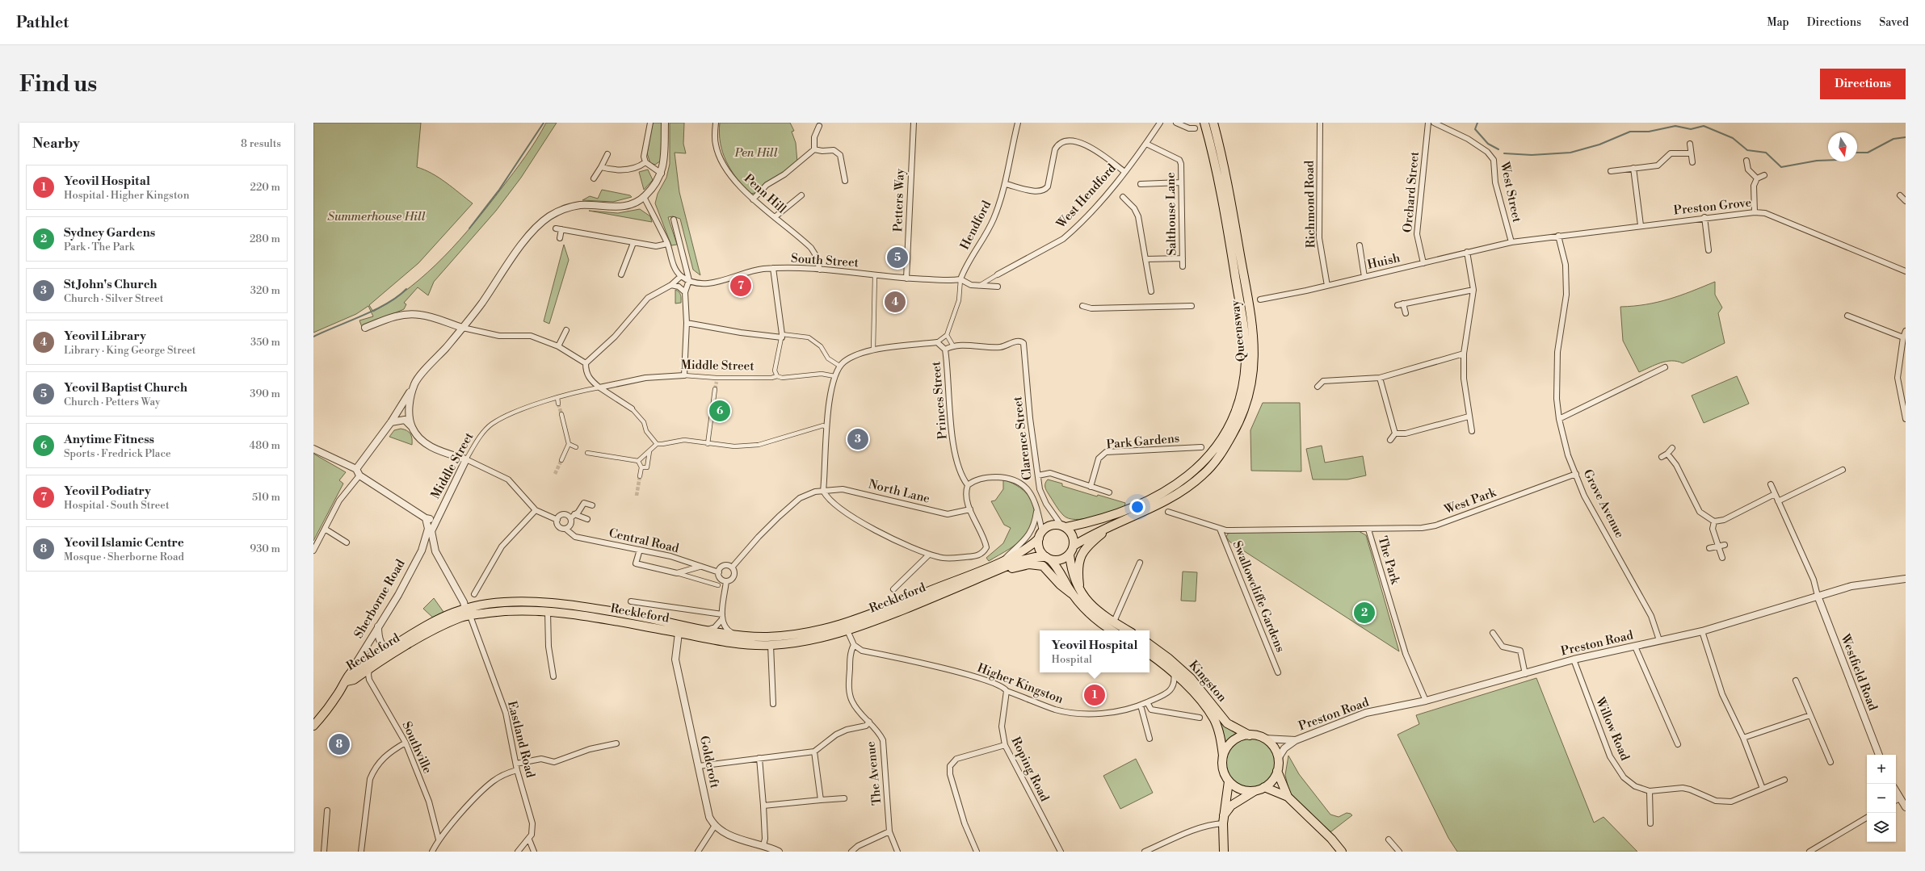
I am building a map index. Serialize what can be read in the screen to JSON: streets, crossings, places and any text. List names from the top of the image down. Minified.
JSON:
{"streets":{"main road":["Queensway","Reckleford","Sherborne Road","Kingston"],"street":["Orchard Street","West Street","Penn Hill","West Hendford","Petters Way","Richmond Road","Preston Grove","Salthouse Lane","Hendford","South Street","Huish","Middle Street","Princes Street","Clarence Street","Park Gardens","North Lane","West Park","Grove Avenue","Central Road","The Park","Swallowcliffe Gardens","Preston Road","Westfield Road","Higher Kingston","Willow Road","Eastland Road","Southville","Goldcroft","Roping Road","The Avenue"]},"crossings":[["Orchard Street","Huish"],["West Street","Preston Grove"],["West Street","Huish"],["Penn Hill","South Street"],["West Hendford","Salthouse Lane"],["Petters Way","South Street"],["Richmond Road","Huish"],["Preston Grove","Huish"],["Preston Grove","Grove Avenue"],["Hendford","South Street"],["Queensway","Clarence Street"],["Queensway","Reckleford"],["Middle Street","Reckleford"],["Middle Street","Eastland Road"],["Clarence Street","Reckleford"],["North Lane","Central Road"],["West Park","Grove Avenue"],["West Park","The Park"],["Grove Avenue","Preston Road"],["The Park","Swallowcliffe Gardens"],["The Park","Preston Road"],["Reckleford","Sherborne Road"],["Reckleford","Eastland Road"],["Reckleford","Southville"],["Reckleford","Goldcroft"],["Preston Road","Westfield Road"],["Preston Road","Kingston"],["Preston Road","Willow Road"],["Kingston","Higher Kingston"],["Higher Kingston","Roping Road"],["Higher Kingston","The Avenue"]],"parks":["Pen Hill","Summerhouse Hill"],"north":"bottom","page":{"header":"Pathlet","nav":["Map","Directions","Saved"],"buttons":"Directions","title":"Find us","heading":["Nearby","8 results"],"list":[{"mark":"1","name":"Yeovil Hospital","note":"Hospital · Higher Kingston","value":"220 m"},{"mark":"2","name":"Sydney Gardens","note":"Park · The Park","value":"280 m"},{"mark":"3","name":"St John's Church","note":"Church · Silver Street","value":"320 m"},{"mark":"4","name":"Yeovil Library","note":"Library · King George Street","value":"350 m"},{"mark":"5","name":"Yeovil Baptist Church","note":"Church · Petters Way","value":"390 m"},{"mark":"6","name":"Anytime Fitness","note":"Sports · Fredrick Place","value":"480 m"},{"mark":"7","name":"Yeovil Podiatry","note":"Hospital · South Street","value":"510 m"},{"mark":"8","name":"Yeovil Islamic Centre","note":"Mosque · Sherborne Road","value":"930 m"}],"pins":["5","7","4","6","3","2","1","8"],"popup":["Yeovil Hospital","Hospital"],"map_buttons":["+","−"]}}
